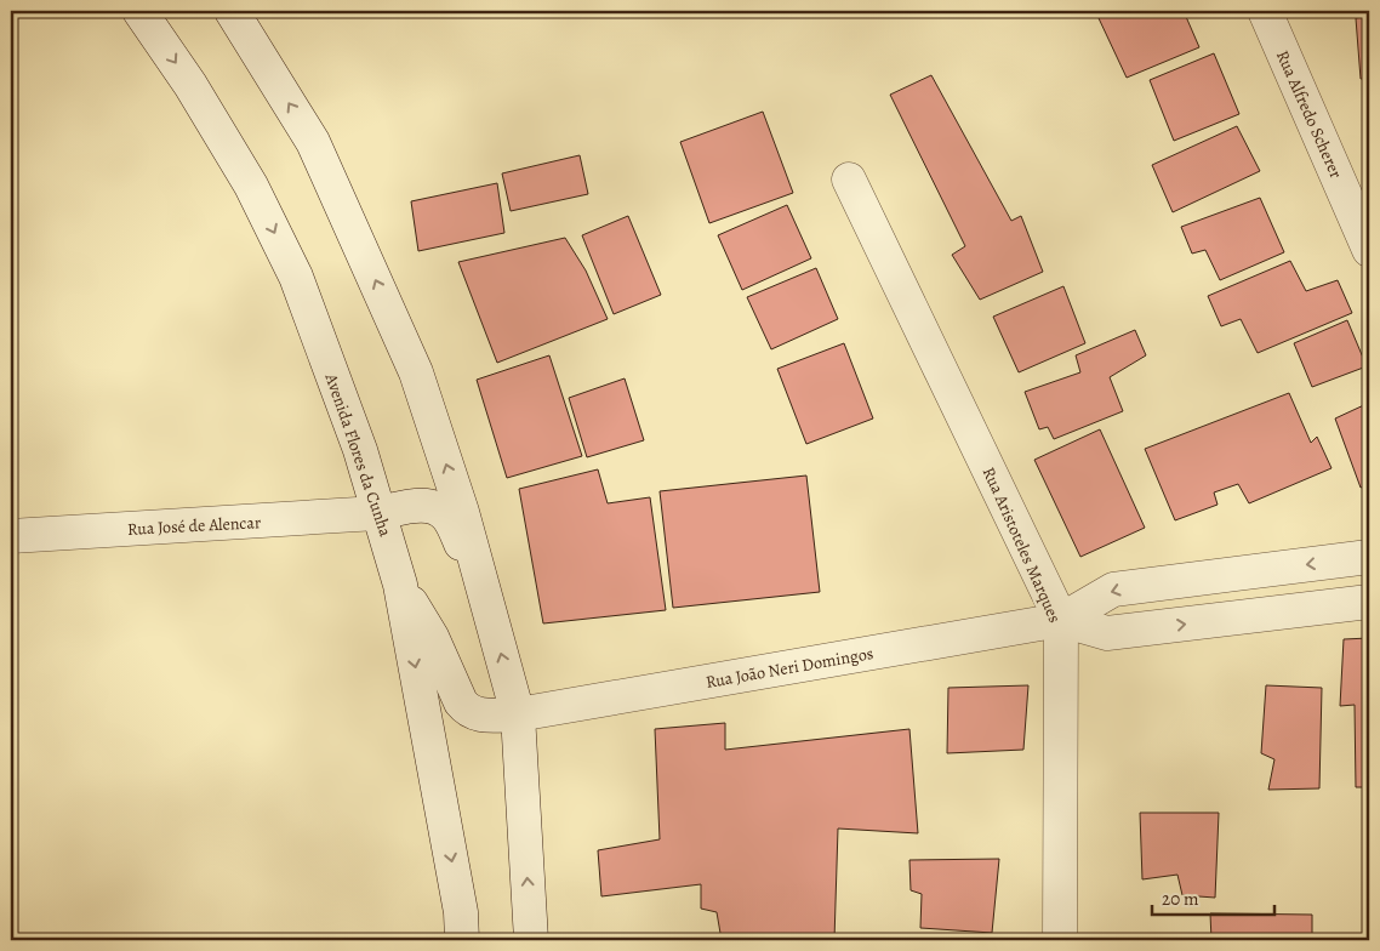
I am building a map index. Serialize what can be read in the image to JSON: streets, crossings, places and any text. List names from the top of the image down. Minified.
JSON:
{"streets":{"street":["Rua Alfredo Scherer","Avenida Flores da Cunha","Rua José de Alencar","Rua Aristoteles Marques","Rua João Neri Domingos"]},"crossings":[["Avenida Flores da Cunha","Rua José de Alencar"],["Avenida Flores da Cunha","Rua João Neri Domingos"],["Rua Aristoteles Marques","Rua João Neri Domingos"]],"scale_bar":"20 m"}
